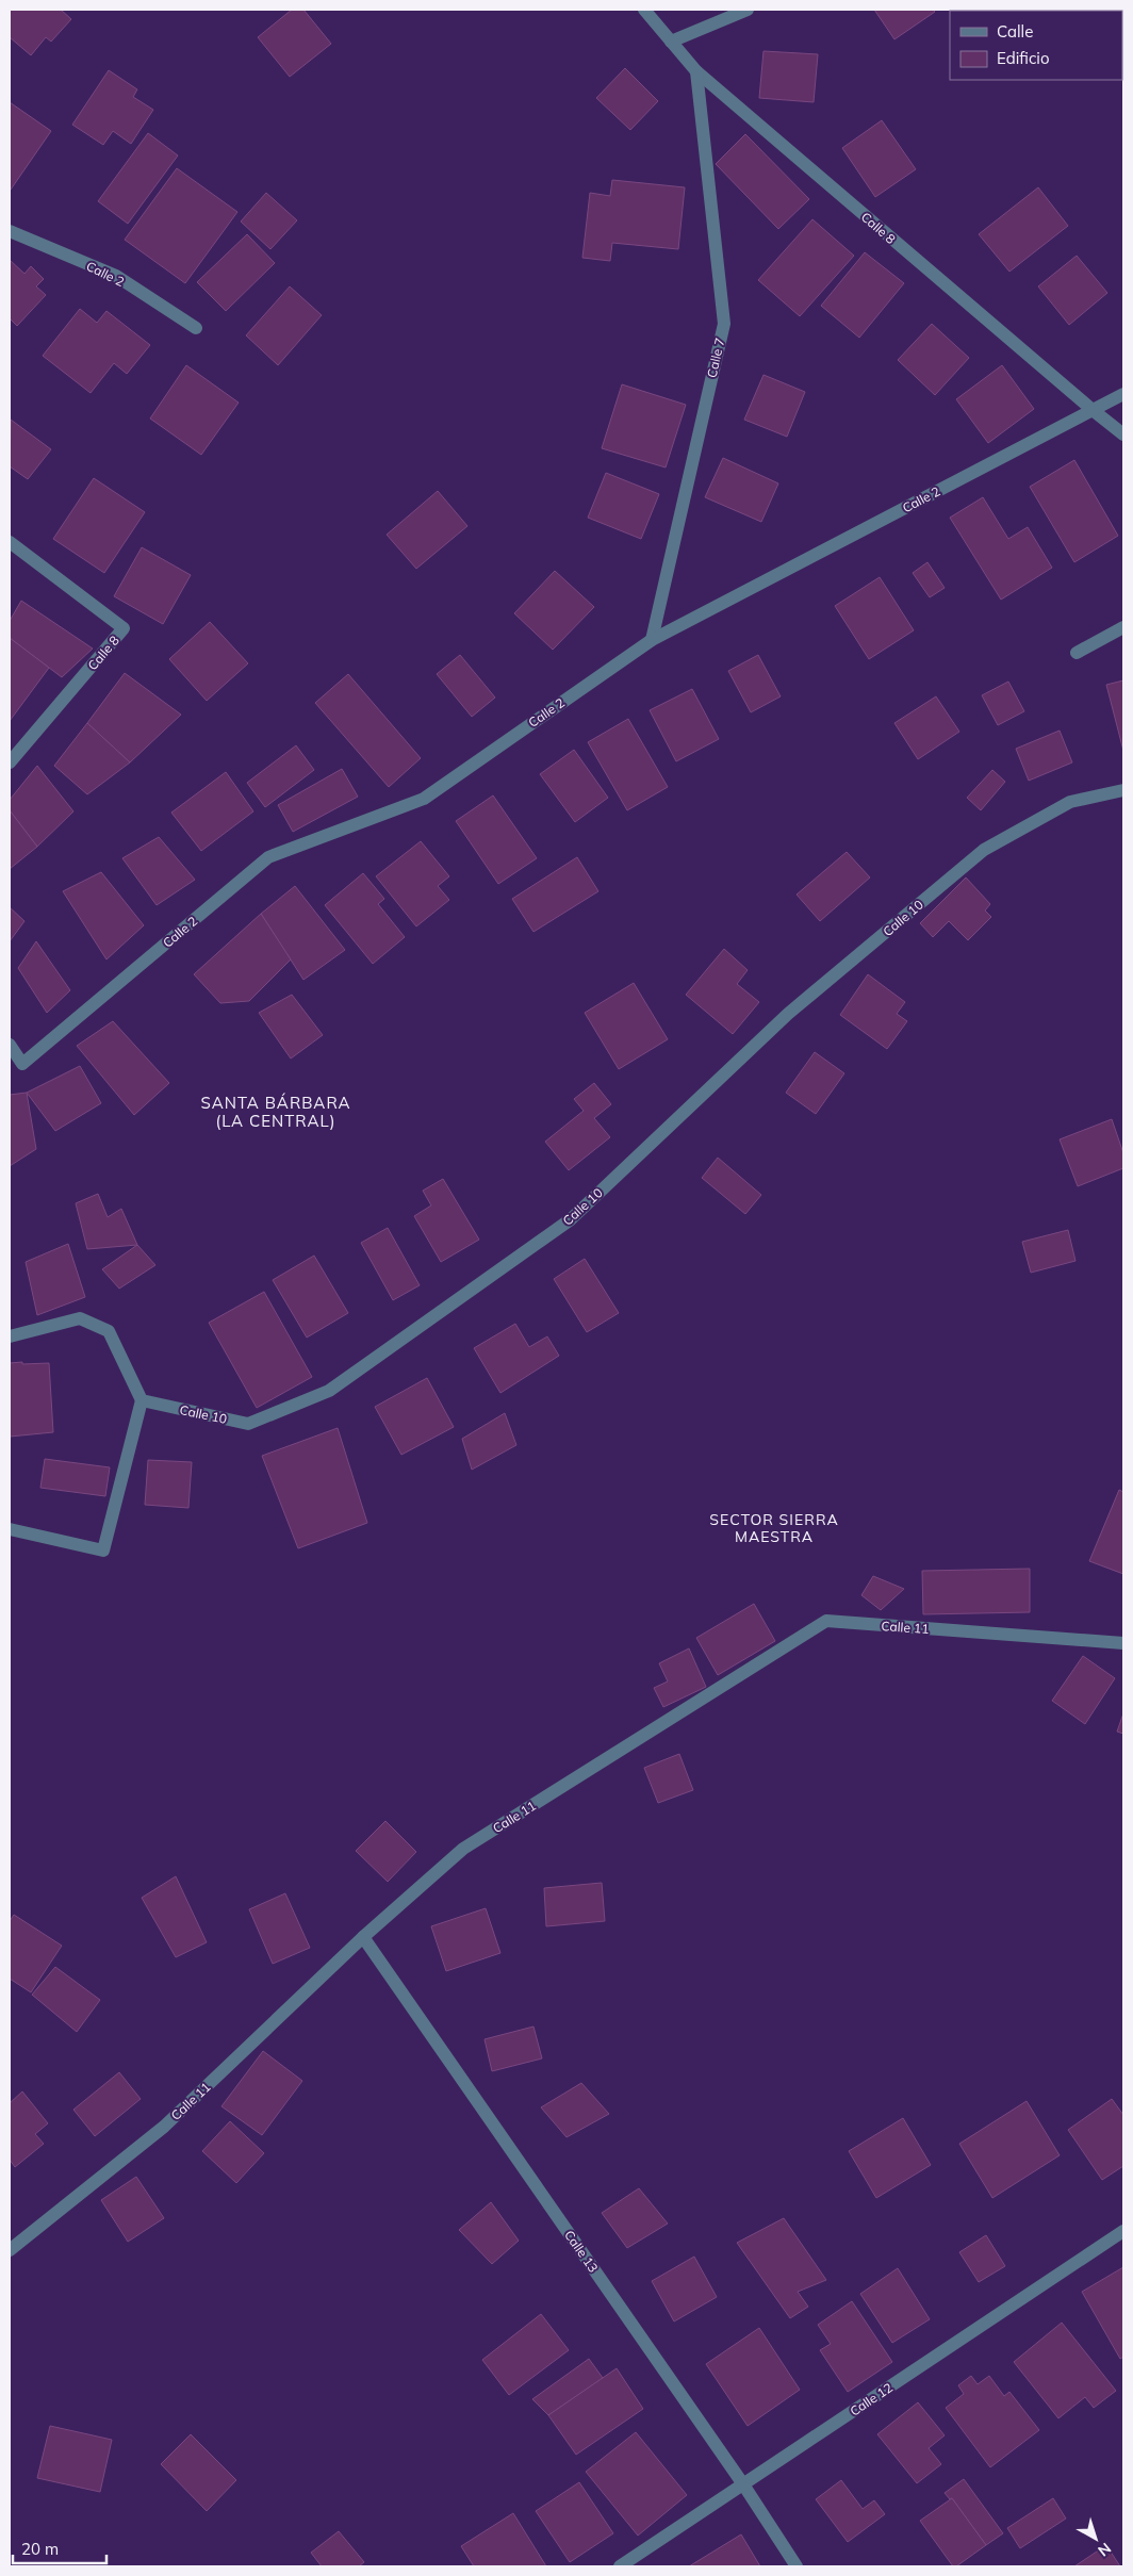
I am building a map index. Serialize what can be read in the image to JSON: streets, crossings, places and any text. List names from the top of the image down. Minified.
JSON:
{"streets":{"street":["Calle 8","Calle 2","Calle 7","Calle 10","Calle 11","Calle 13","Calle 12"]},"crossings":[["Calle 8","Calle 2"],["Calle 8","Calle 7"],["Calle 2","Calle 7"],["Calle 11","Calle 13"],["Calle 13","Calle 12"]],"districts":["SANTA BÁRBARA (LA CENTRAL)","SECTOR SIERRA MAESTRA"],"legend":["Calle","Edificio"],"scale_bar":"20 m","north":"bottom right"}
